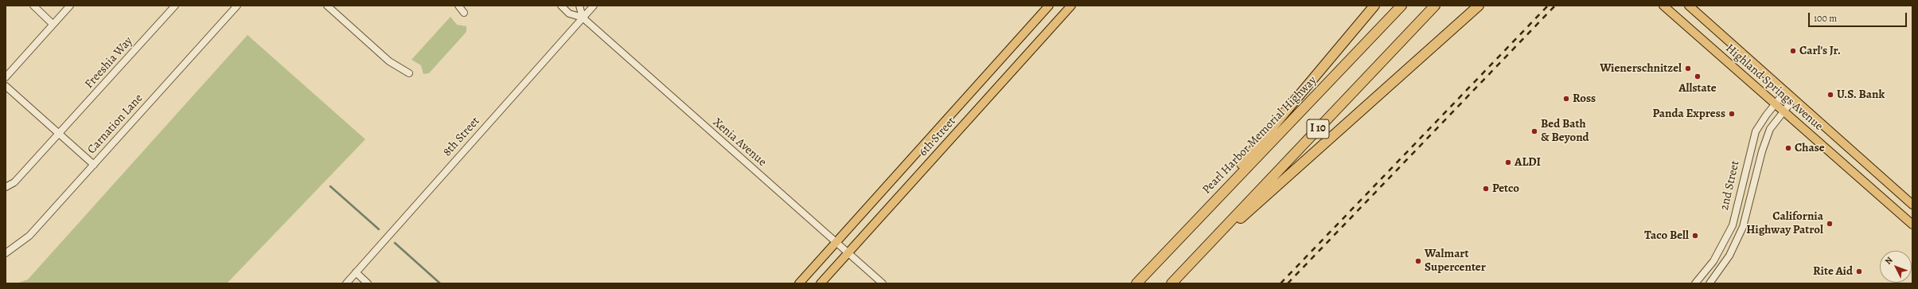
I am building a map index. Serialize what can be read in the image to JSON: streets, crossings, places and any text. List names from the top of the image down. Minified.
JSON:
{"streets":{"highway":["I 10","Pearl Harbor Memorial Highway"],"main road":["Highland Springs Avenue","6th Street"],"street":["Freeshia Way","Carnation Lane","8th Street","Xenia Avenue","2nd Street"]},"crossings":[["Highland Springs Avenue","2nd Street"],["8th Street","Xenia Avenue"],["6th Street","Xenia Avenue"]],"places":["Carl's Jr.","Wienerschnitzel","Allstate","U.S. Bank","Ross","Panda Express","Bed Bath & Beyond","Chase","ALDI","Petco","California Highway Patrol","Taco Bell","Walmart Supercenter","Rite Aid"],"scale_bar":"100 m","north":"top left"}
